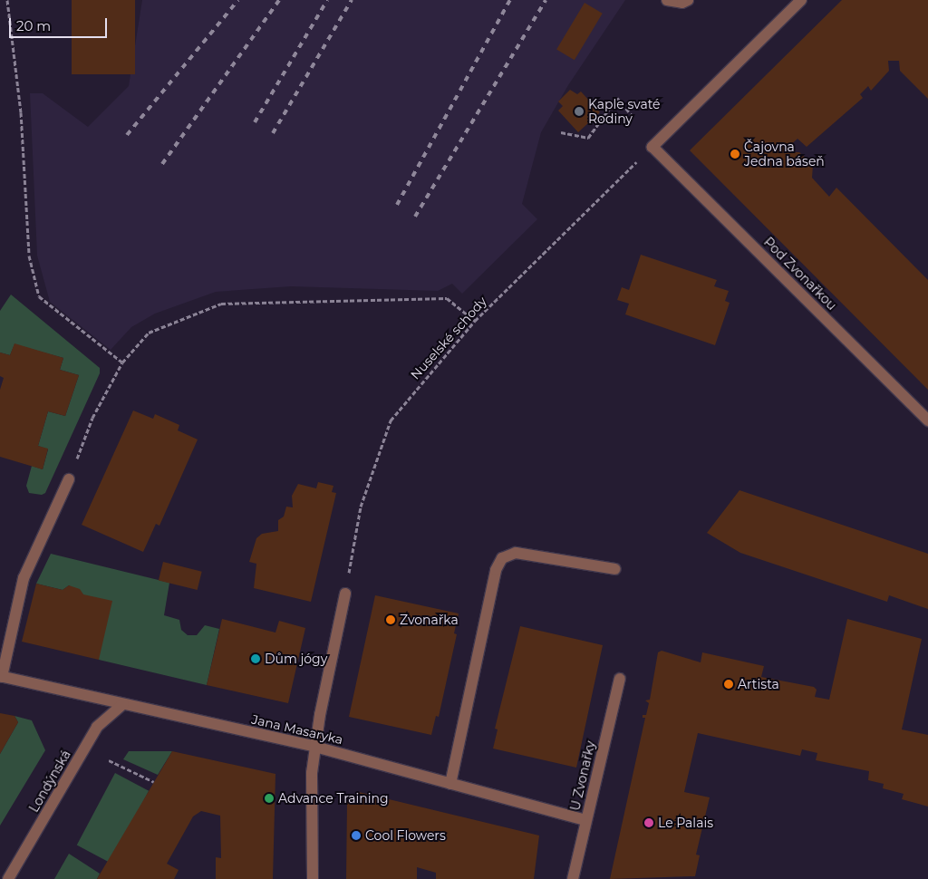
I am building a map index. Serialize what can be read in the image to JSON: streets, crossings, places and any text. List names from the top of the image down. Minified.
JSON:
{"streets":{"street":["Pod Zvonařkou","Jana Masaryka","U Zvonařky","Londýnská"],"path":["Nuselské schody"]},"crossings":[["Pod Zvonařkou","Nuselské schody"],["Jana Masaryka","U Zvonařky"],["Jana Masaryka","Londýnská"]],"places":["Kaple svaté Rodiny","Čajovna Jedna báseň","Zvonařka","Dům jógy","Artista","Advance Training","Le Palais","Cool Flowers"],"scale_bar":"20 m"}
